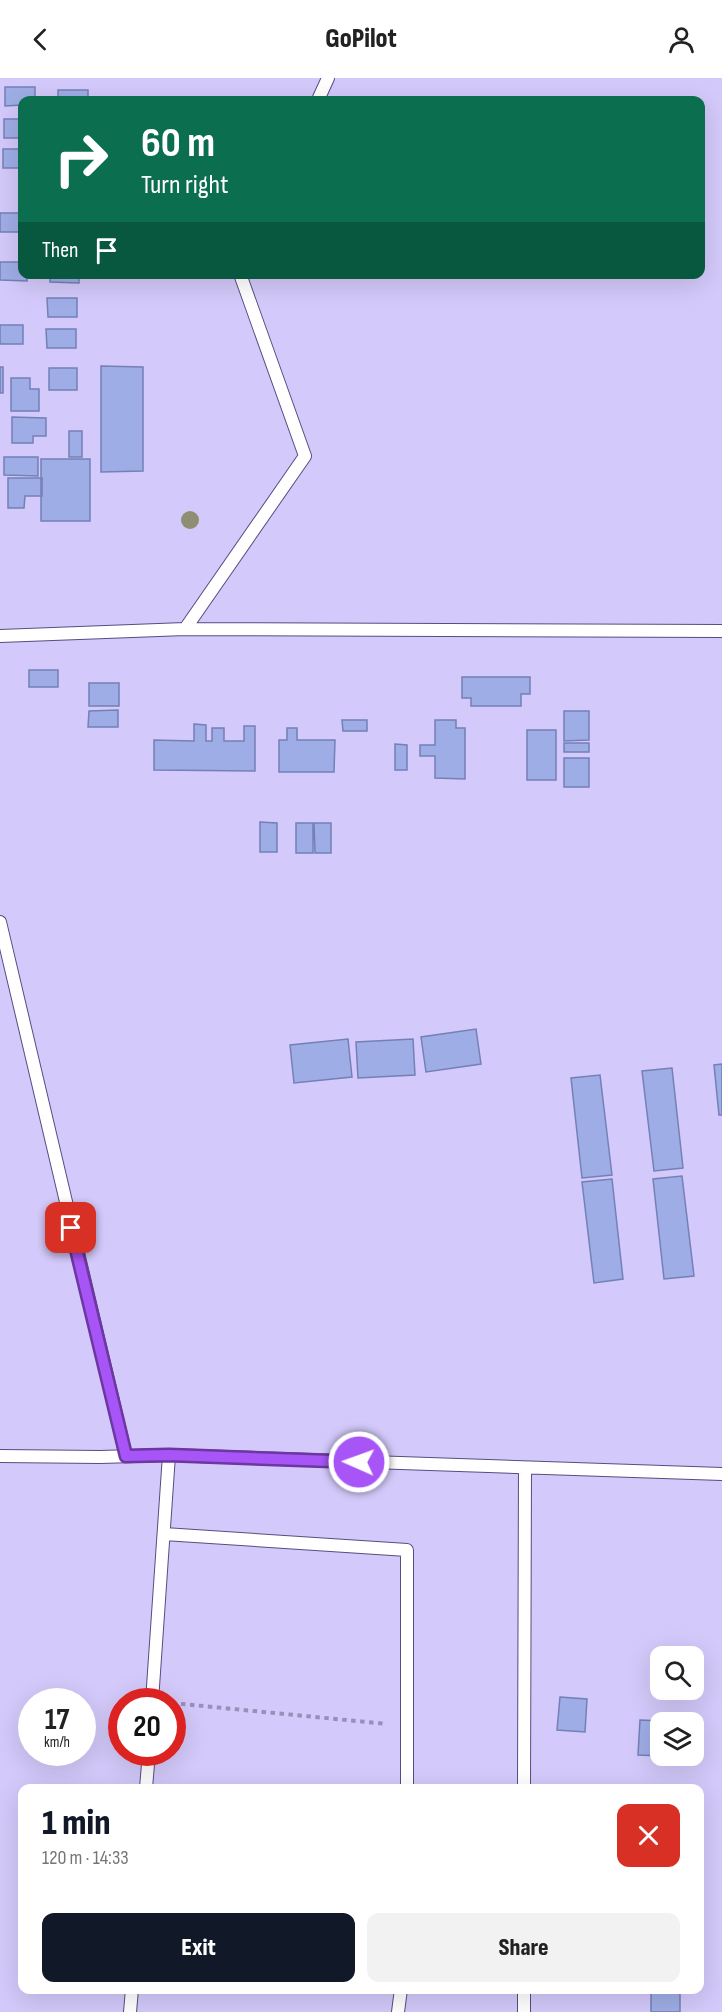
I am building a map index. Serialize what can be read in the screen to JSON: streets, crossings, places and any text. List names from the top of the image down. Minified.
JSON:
{"page":{"header":"GoPilot","turn":["60 m","Turn right"],"then":"Then","speed":"17 km/h","limit":"20","heading":["1 min","120 m · 14:33"],"buttons":["Exit","Share"]}}
